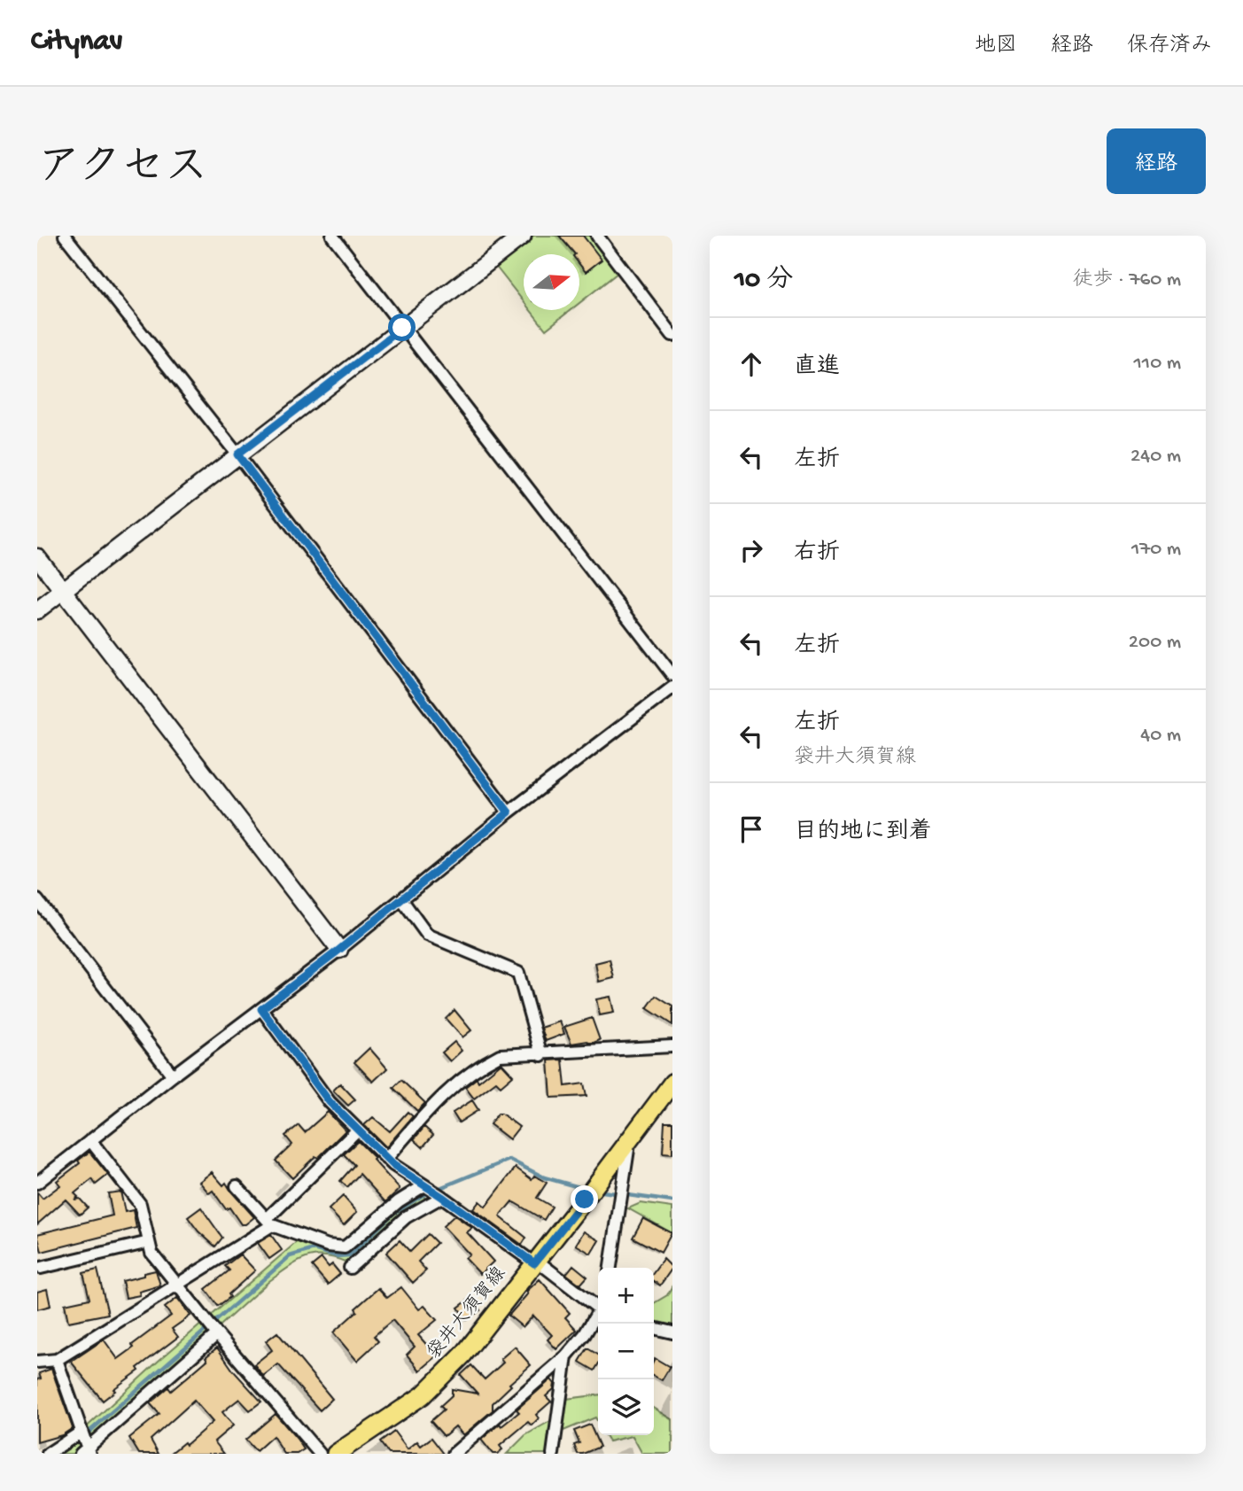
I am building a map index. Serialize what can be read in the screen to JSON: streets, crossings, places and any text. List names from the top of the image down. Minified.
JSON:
{"streets":{"main road":["袋井大須賀線"]},"north":"right","page":{"header":"Citynav","nav":["地図","経路","保存済み"],"title":"アクセス","buttons":"経路","heading":["10 分","徒歩 · 760 m"],"list":[["直進","110 m"],["左折","240 m"],["右折","170 m"],["左折","200 m"],["左折","袋井大須賀線","40 m"],"目的地に到着"],"map_buttons":["+","−"]}}
